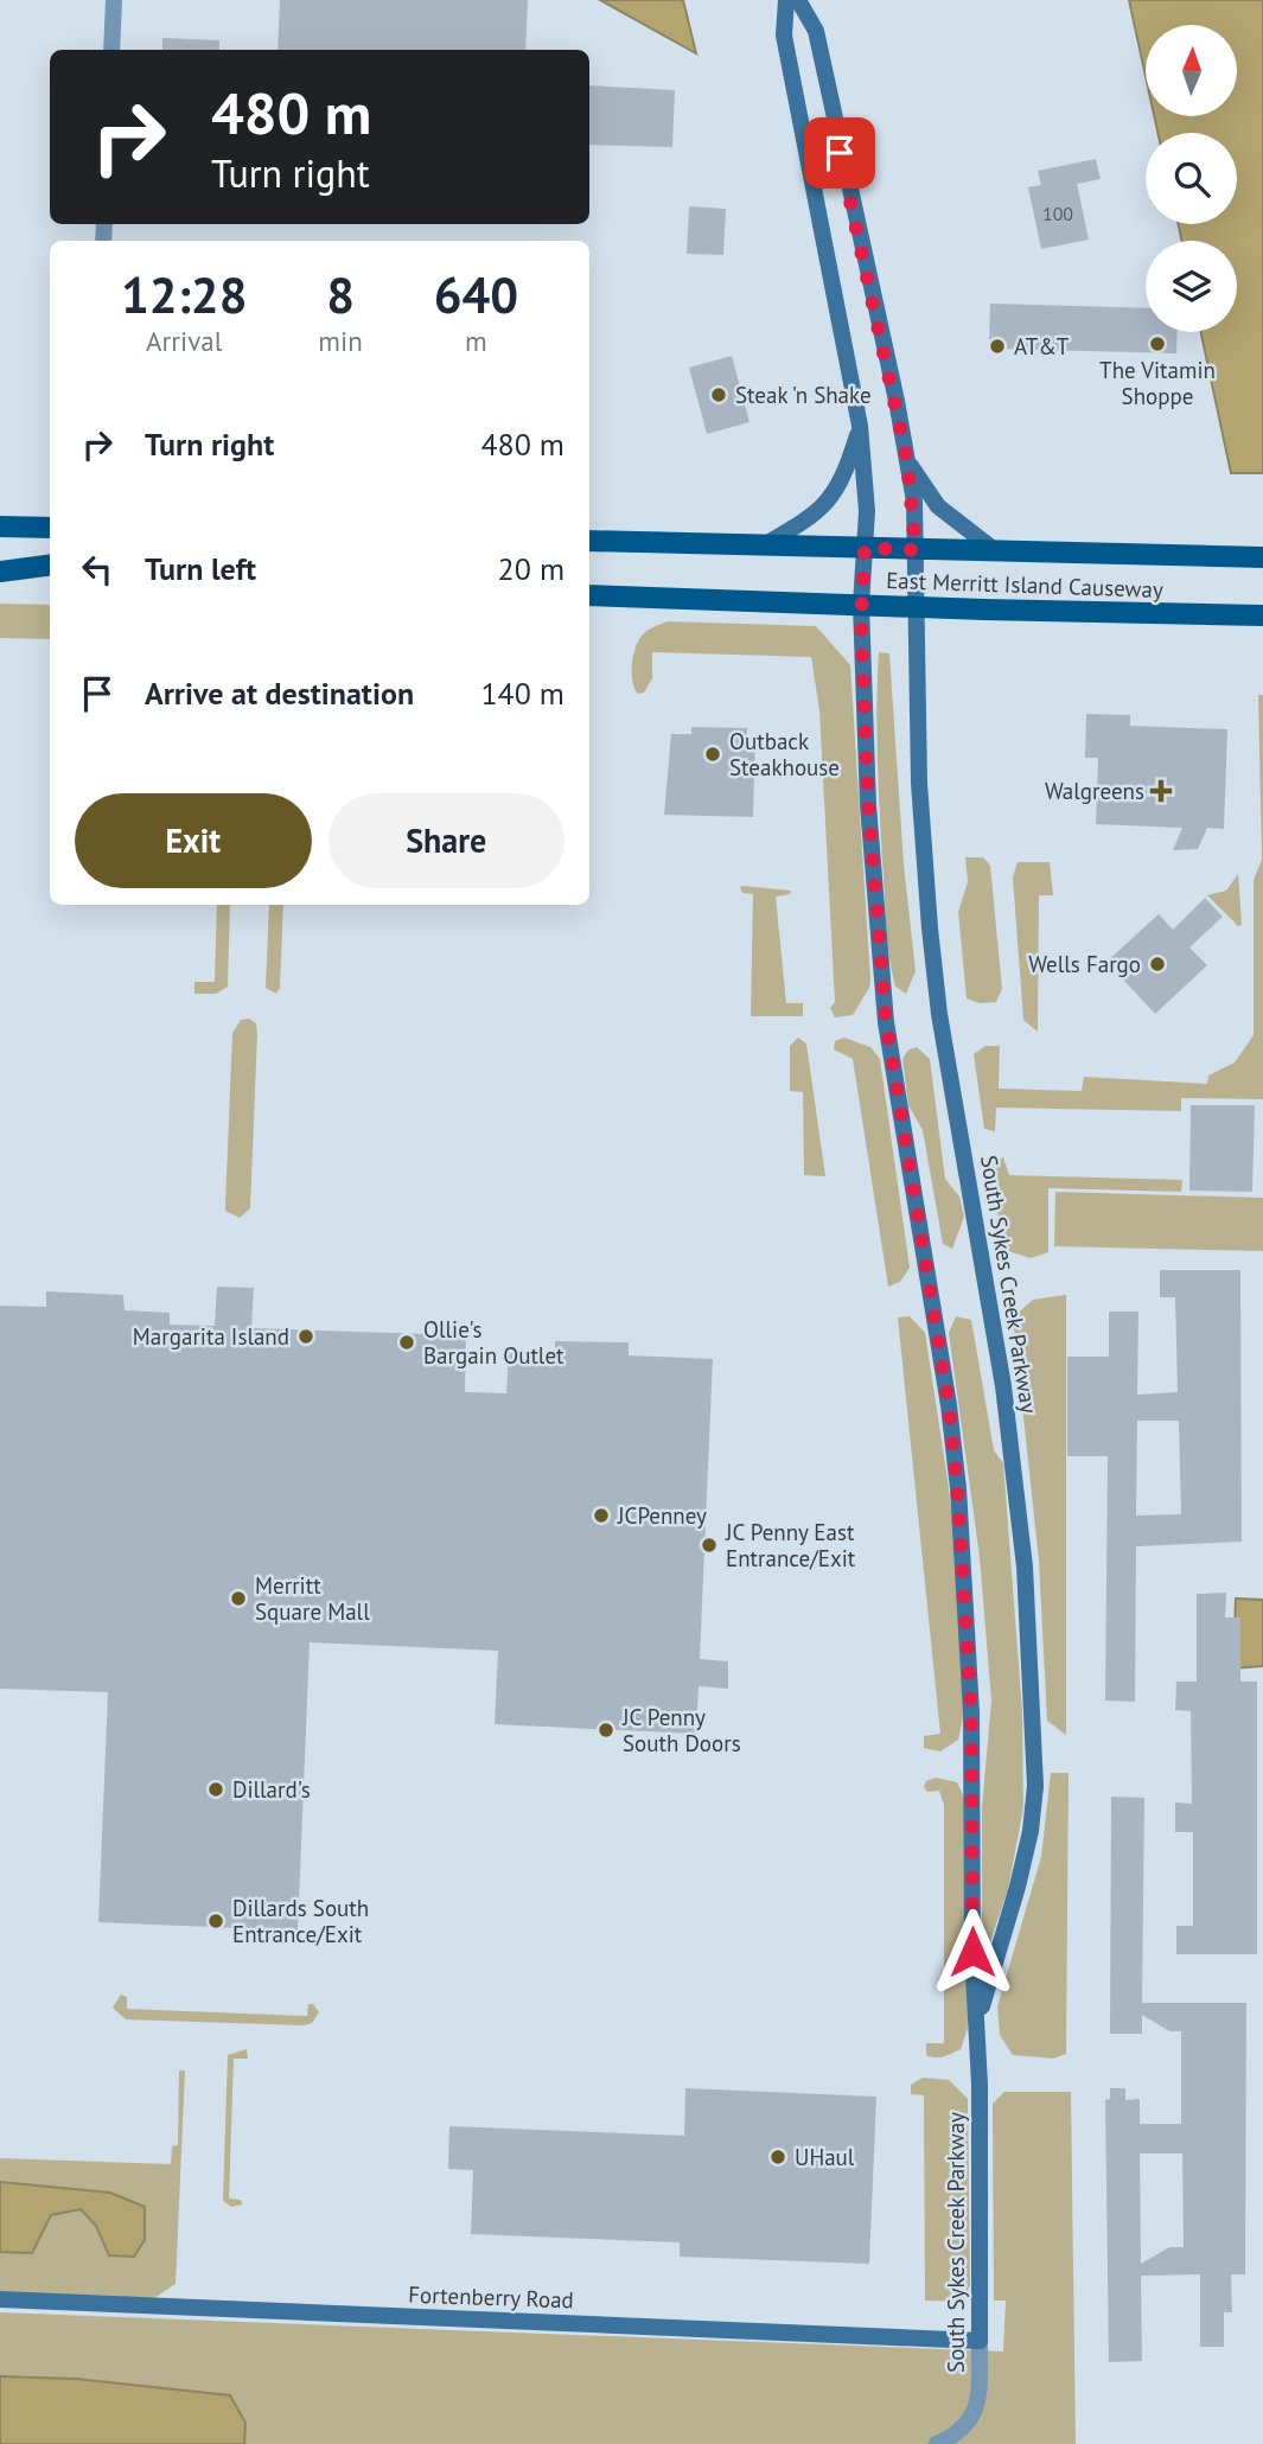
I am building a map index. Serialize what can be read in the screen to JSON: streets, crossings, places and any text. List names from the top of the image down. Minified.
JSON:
{"streets":{"main road":["East Merritt Island Causeway"],"street":["South Sykes Creek Parkway","Fortenberry Road"]},"crossings":[["East Merritt Island Causeway","South Sykes Creek Parkway"],["South Sykes Creek Parkway","Fortenberry Road"]],"places":{"other":["The Vitamin Shoppe","AT&T","Steak 'n Shake","Outback Steakhouse","Wells Fargo","Margarita Island","Ollie's Bargain Outlet","JCPenney","JC Penny East Entrance/Exit","Merritt Square Mall","JC Penny South Doors","Dillard's","Dillards South Entrance/Exit","UHaul"],"health":["Walgreens"]},"house_numbers":["100"],"north":"top","page":{"turn":["480 m","Turn right"],"eta":["12:28","Arrival","8","min","640","m"],"list":[{"name":"Turn right","value":"480 m"},{"name":"Turn left","value":"20 m"},{"name":"Arrive at destination","value":"140 m"}],"buttons":["Exit","Share"]}}
